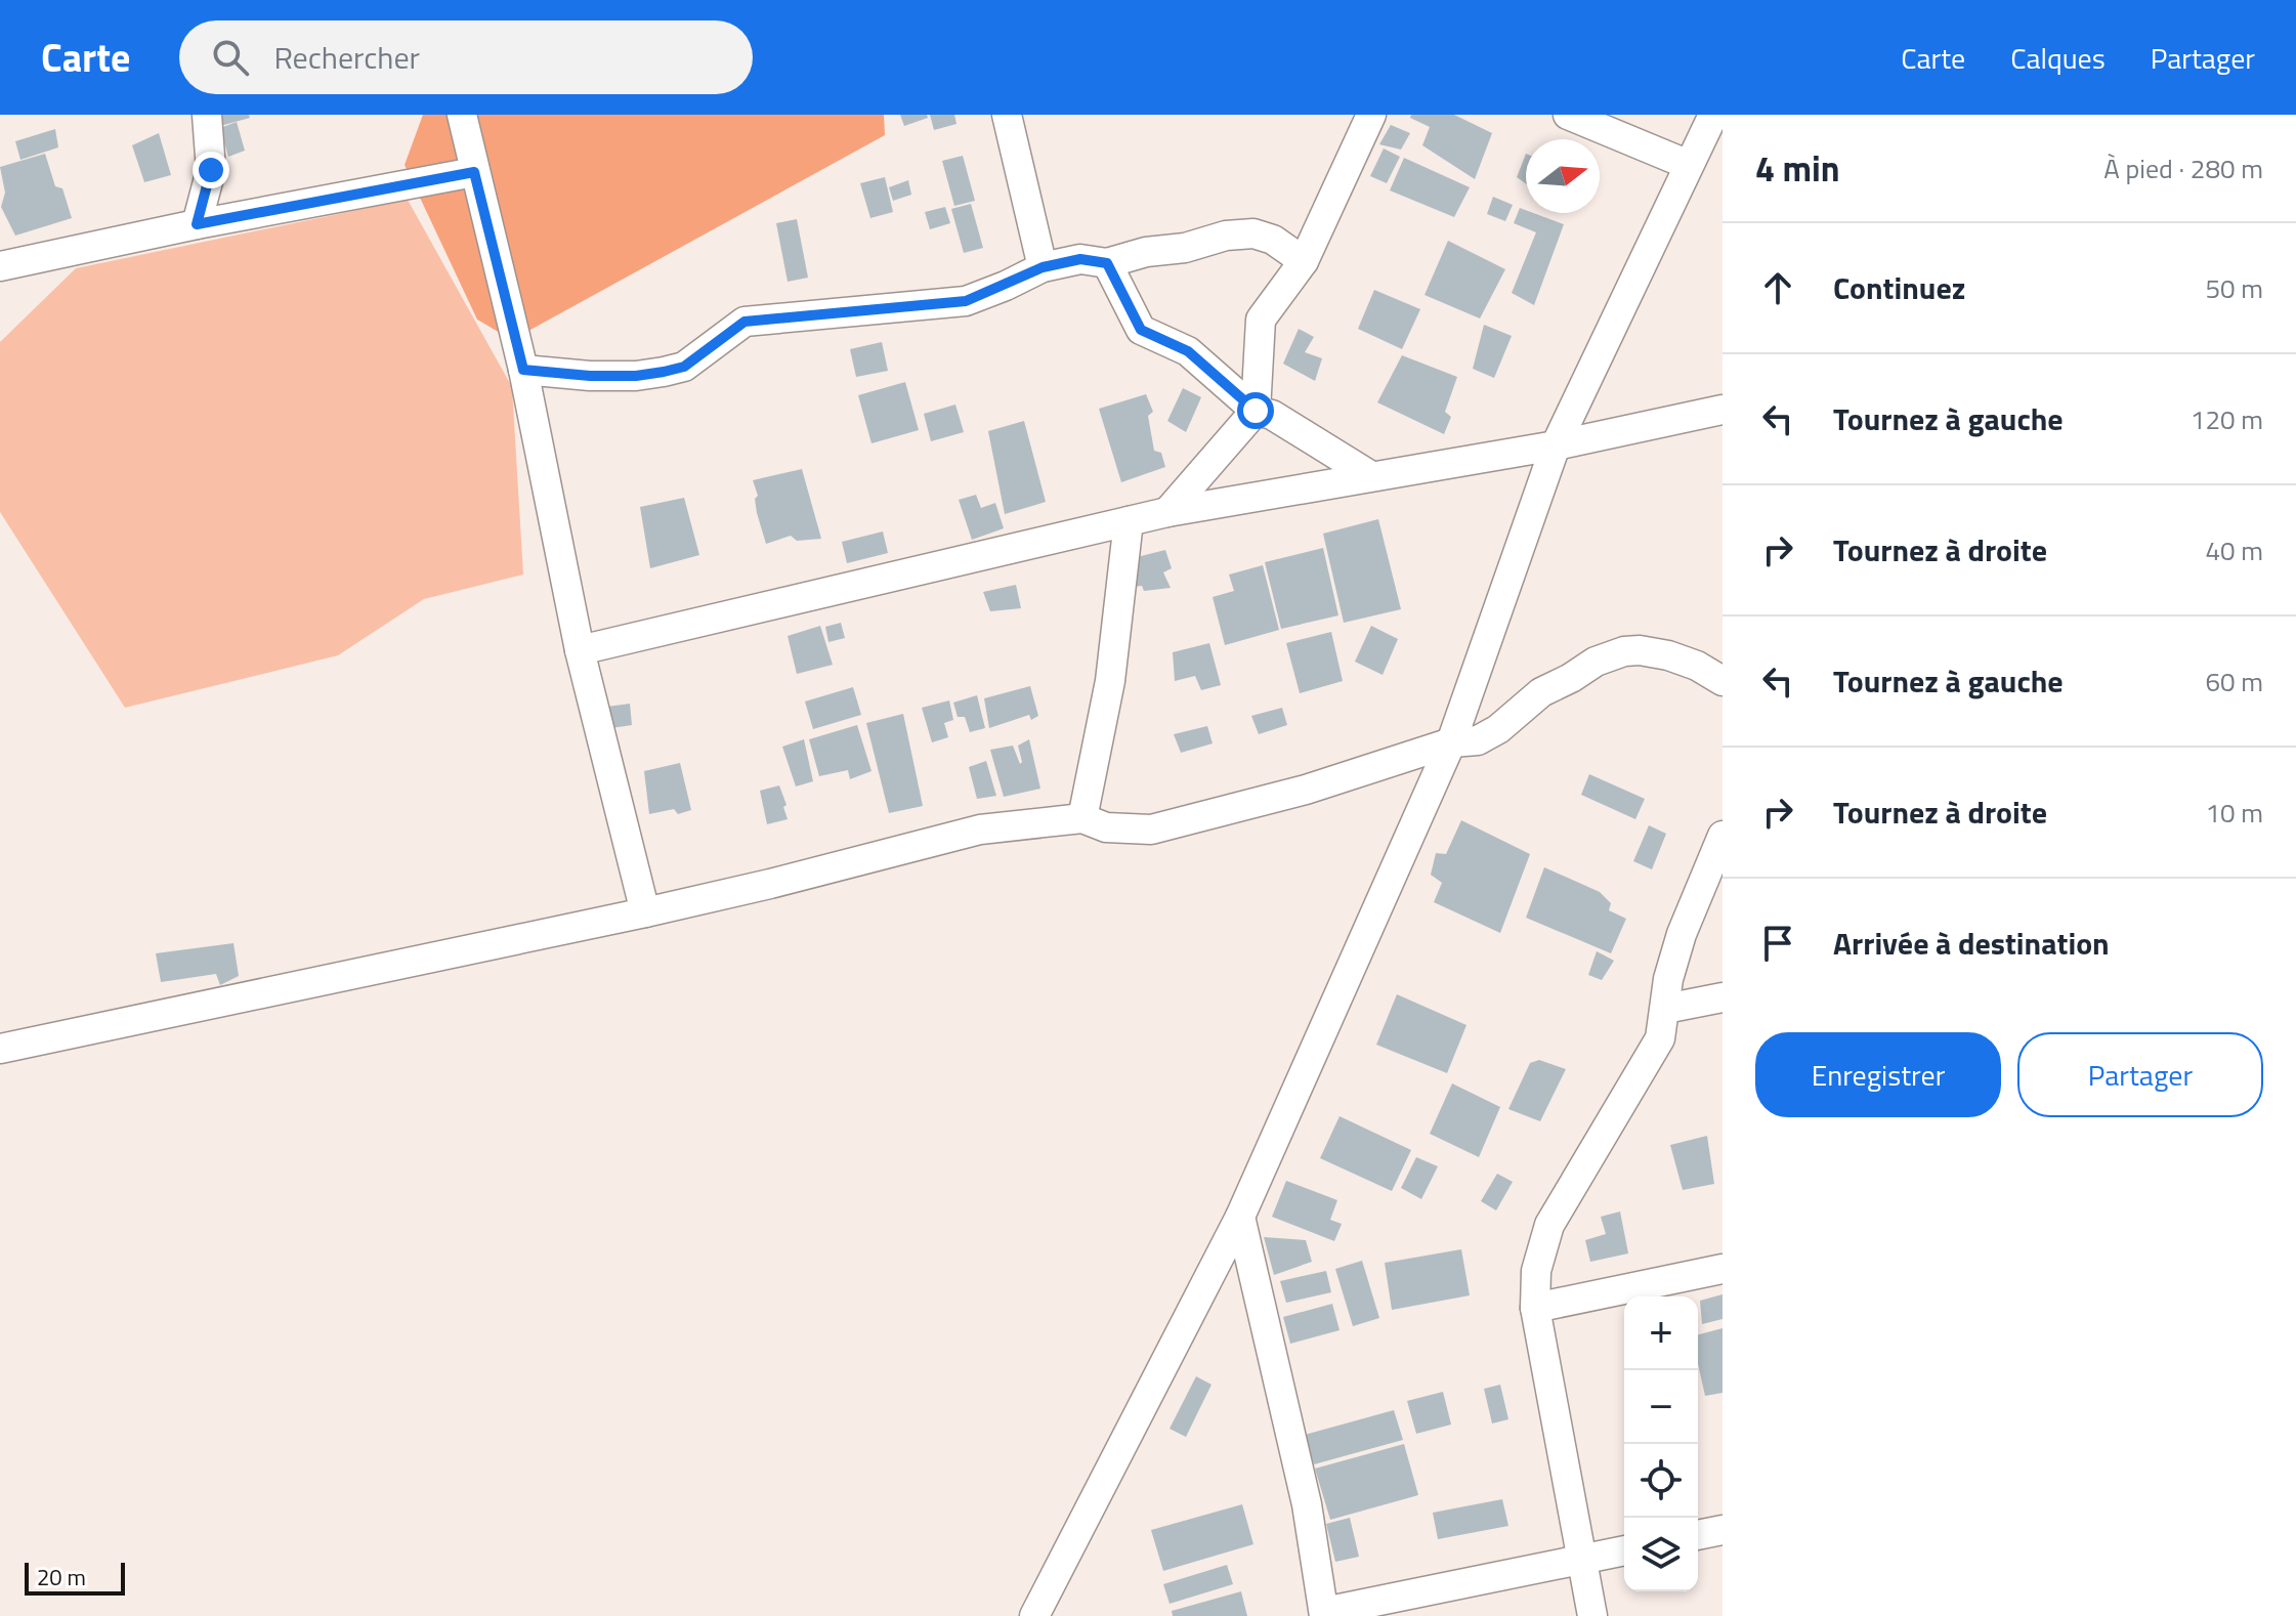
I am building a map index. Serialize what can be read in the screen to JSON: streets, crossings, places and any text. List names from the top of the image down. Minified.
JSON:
{"scale_bar":"20 m","north":"right","page":{"header":"Carte","search":"Rechercher","nav":["Carte","Calques","Partager"],"heading":["4 min","À pied · 280 m"],"list":[["Continuez","50 m"],["Tournez à gauche","120 m"],["Tournez à droite","40 m"],["Tournez à gauche","60 m"],["Tournez à droite","10 m"],"Arrivée à destination"],"buttons":["Enregistrer","Partager"],"map_buttons":["+","−"],"scale":"20 m"}}
